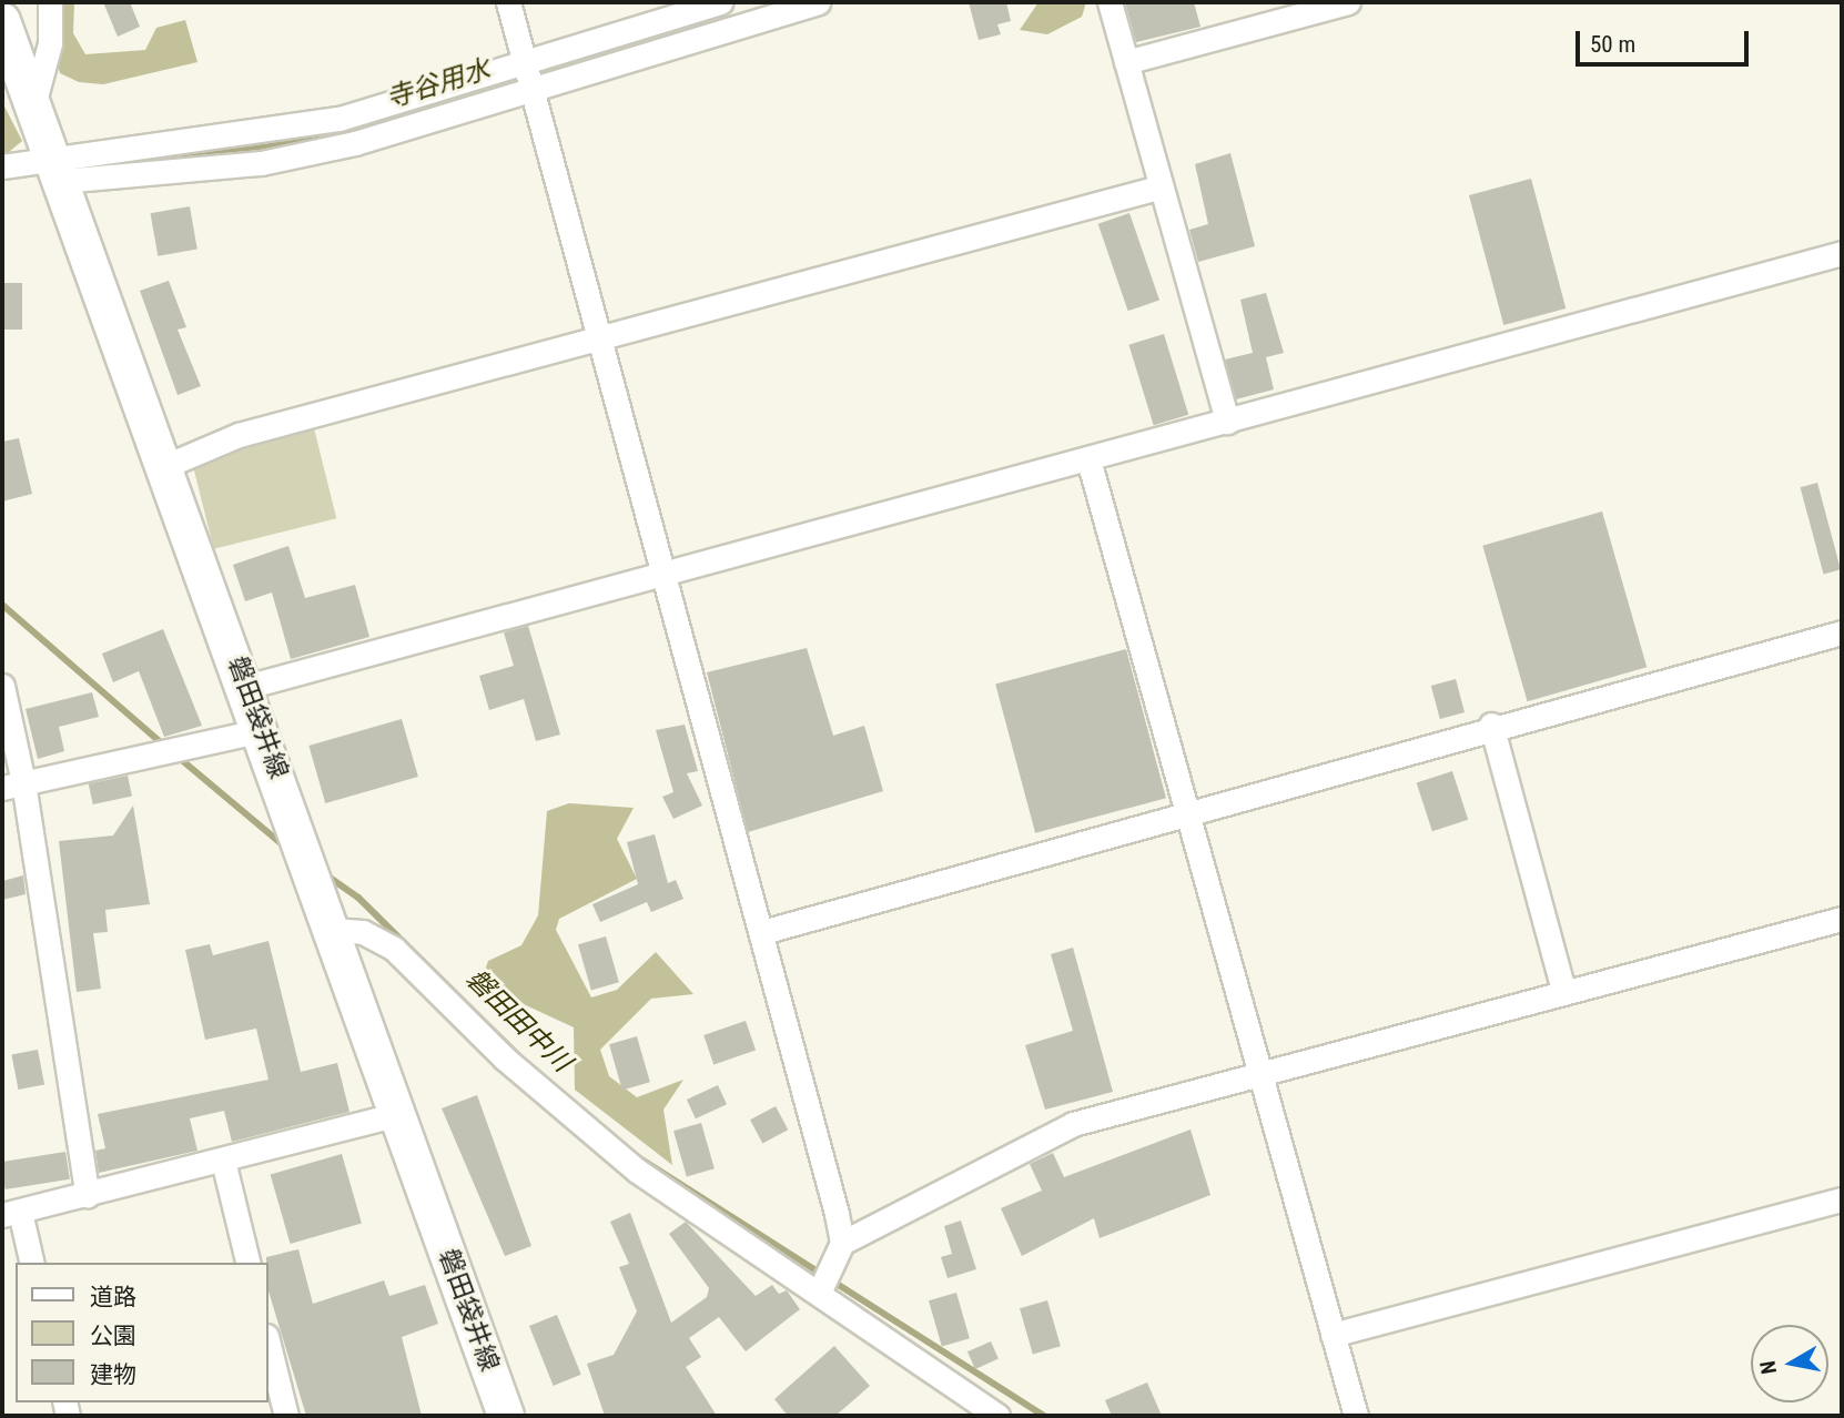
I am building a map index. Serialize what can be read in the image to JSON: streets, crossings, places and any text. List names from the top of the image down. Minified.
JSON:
{"streets":{"main road":["磐田袋井線"]},"water":["寺谷用水","磐田田中川"],"legend":["道路","公園","建物"],"scale_bar":"50 m","north":"left"}
